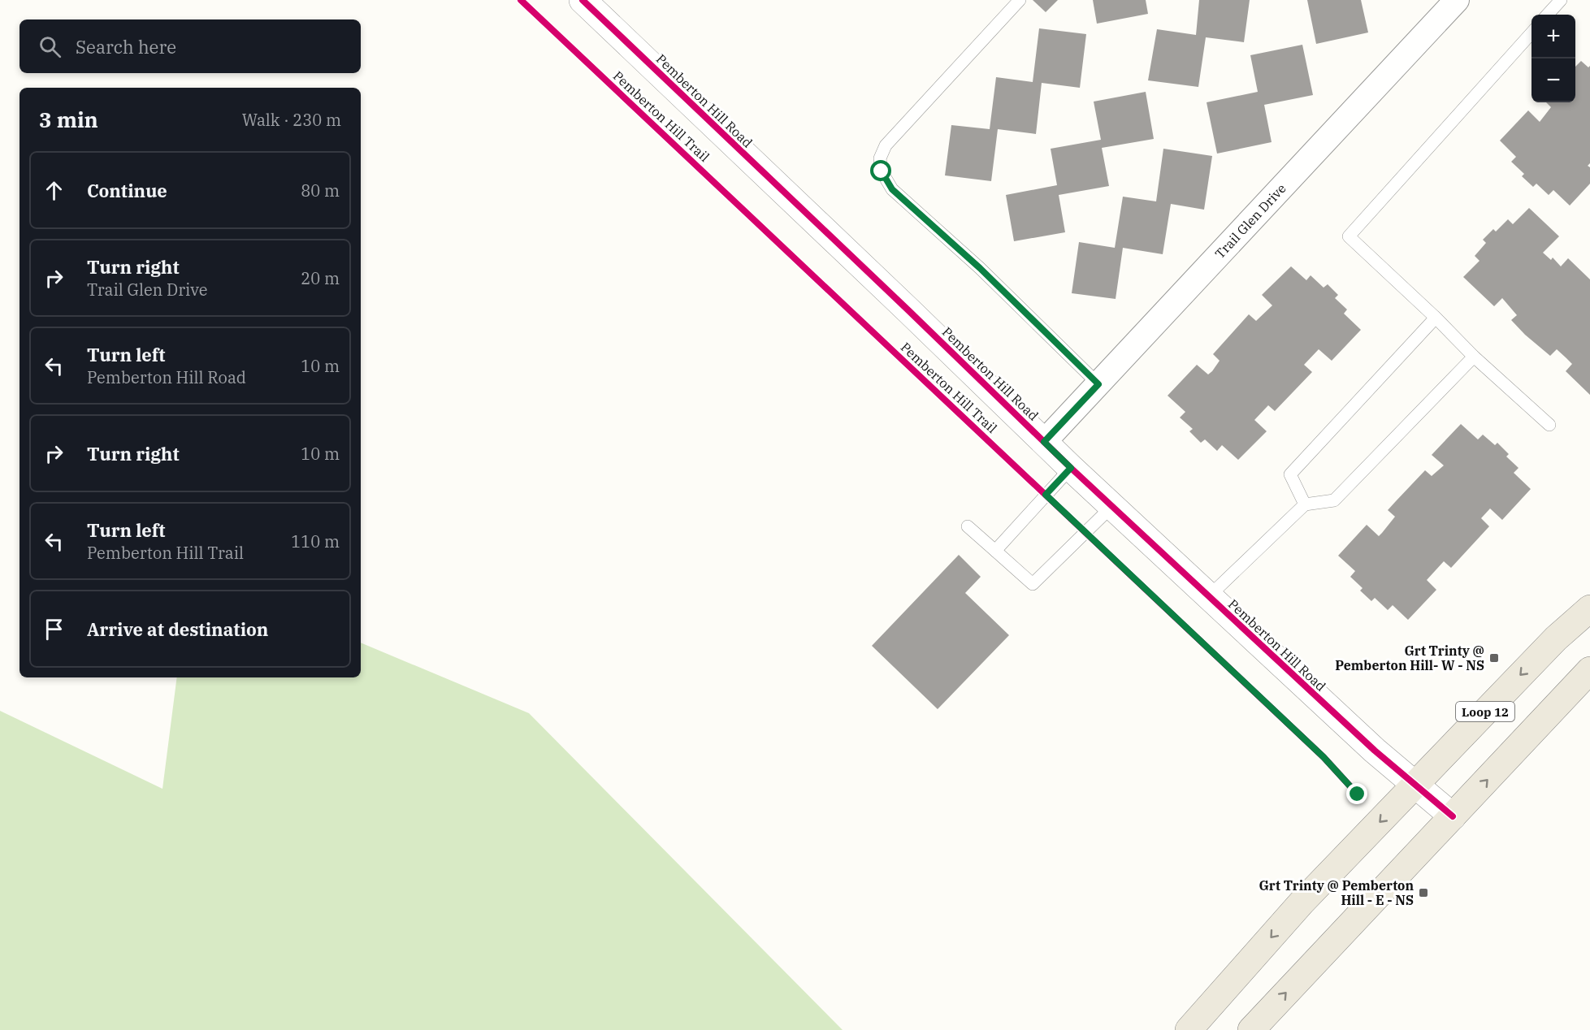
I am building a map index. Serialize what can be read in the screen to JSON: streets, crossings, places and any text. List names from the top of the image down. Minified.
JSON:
{"streets":{"main road":["Loop 12"],"street":["Pemberton Hill Road","Trail Glen Drive"],"cycle path":["Pemberton Hill Trail"]},"crossings":[["Pemberton Hill Road","Trail Glen Drive"],["Pemberton Hill Road","Loop 12"]],"places":{"transit":["Grt Trinty @ Pemberton Hill- W - NS","Grt Trinty @ Pemberton Hill - E - NS"]},"page":{"map_buttons":["+","−"],"search":"Search here","heading":["3 min","Walk · 230 m"],"list":[["Continue","80 m"],["Turn right","Trail Glen Drive","20 m"],["Turn left","Pemberton Hill Road","10 m"],["Turn right","10 m"],["Turn left","Pemberton Hill Trail","110 m"],"Arrive at destination"]}}
